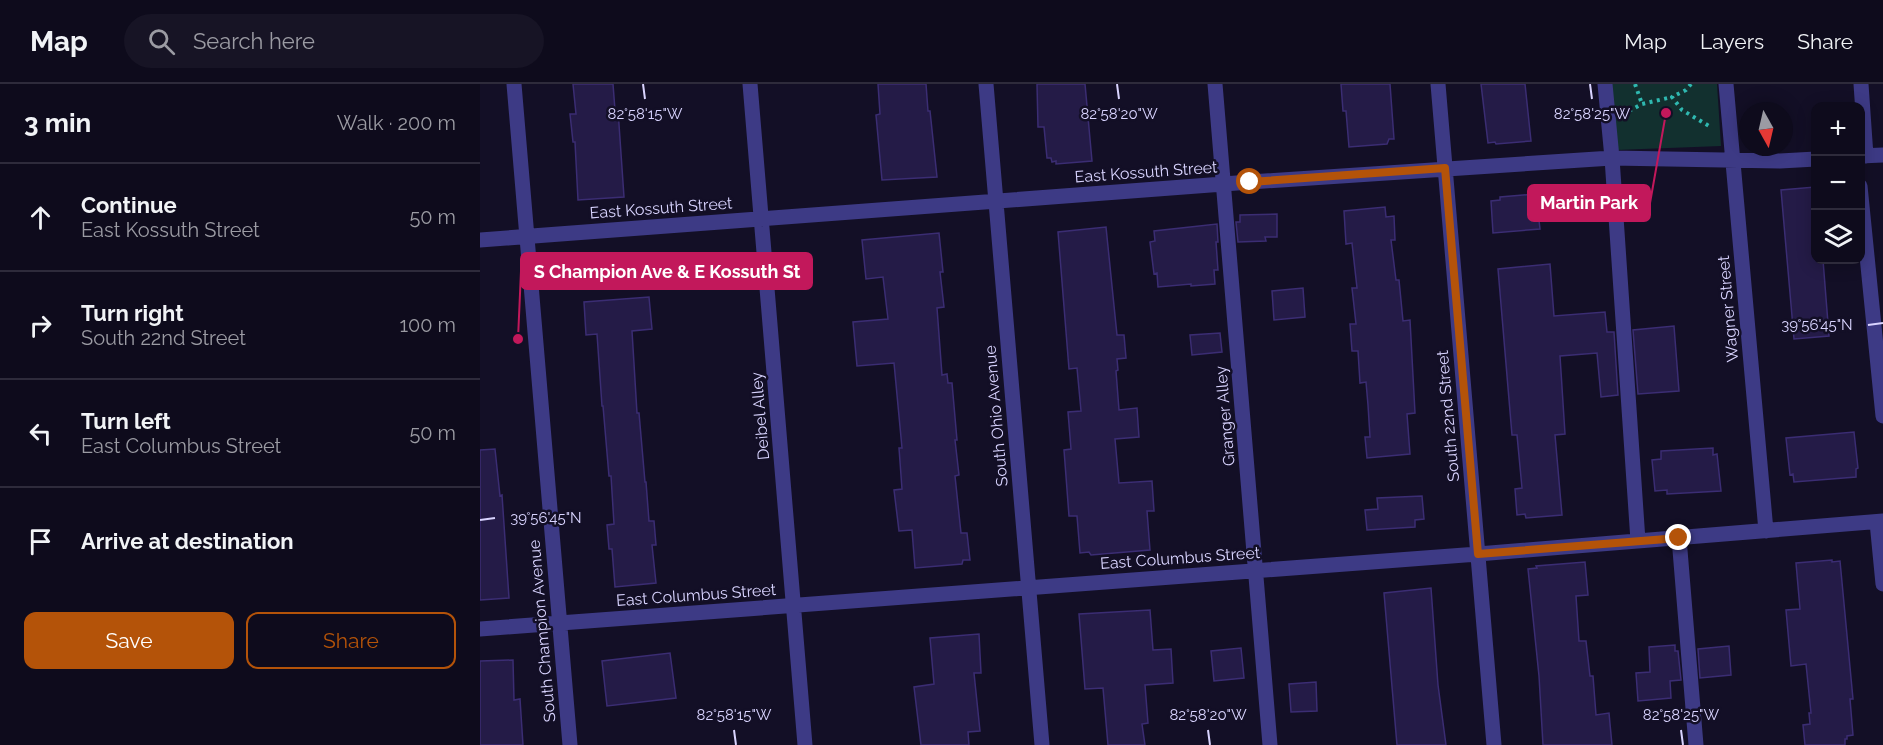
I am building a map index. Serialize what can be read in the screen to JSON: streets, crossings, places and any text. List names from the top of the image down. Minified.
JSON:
{"streets":{"street":["East Kossuth Street","Wagner Street","Deibel Alley","South Ohio Avenue","Granger Alley","South 22nd Street","East Columbus Street","South Champion Avenue"]},"crossings":[["East Kossuth Street","Wagner Street"],["East Kossuth Street","Deibel Alley"],["East Kossuth Street","South Ohio Avenue"],["East Kossuth Street","Granger Alley"],["East Kossuth Street","South 22nd Street"],["East Kossuth Street","South Champion Avenue"],["Wagner Street","East Columbus Street"],["Deibel Alley","East Columbus Street"],["South Ohio Avenue","East Columbus Street"],["Granger Alley","East Columbus Street"],["South 22nd Street","East Columbus Street"],["East Columbus Street","South Champion Avenue"]],"places":["Martin Park","S Champion Ave & E Kossuth St"],"north":"bottom","page":{"header":"Map","search":"Search here","nav":["Map","Layers","Share"],"heading":["3 min","Walk · 200 m"],"map_buttons":["+","−"],"list":[["Continue","East Kossuth Street","50 m"],["Turn right","South 22nd Street","100 m"],["Turn left","East Columbus Street","50 m"],"Arrive at destination"],"buttons":["Save","Share"]},"coordinates":["82°58'15\"W","82°58'20\"W","82°58'25\"W","39°56'45\"N"]}
